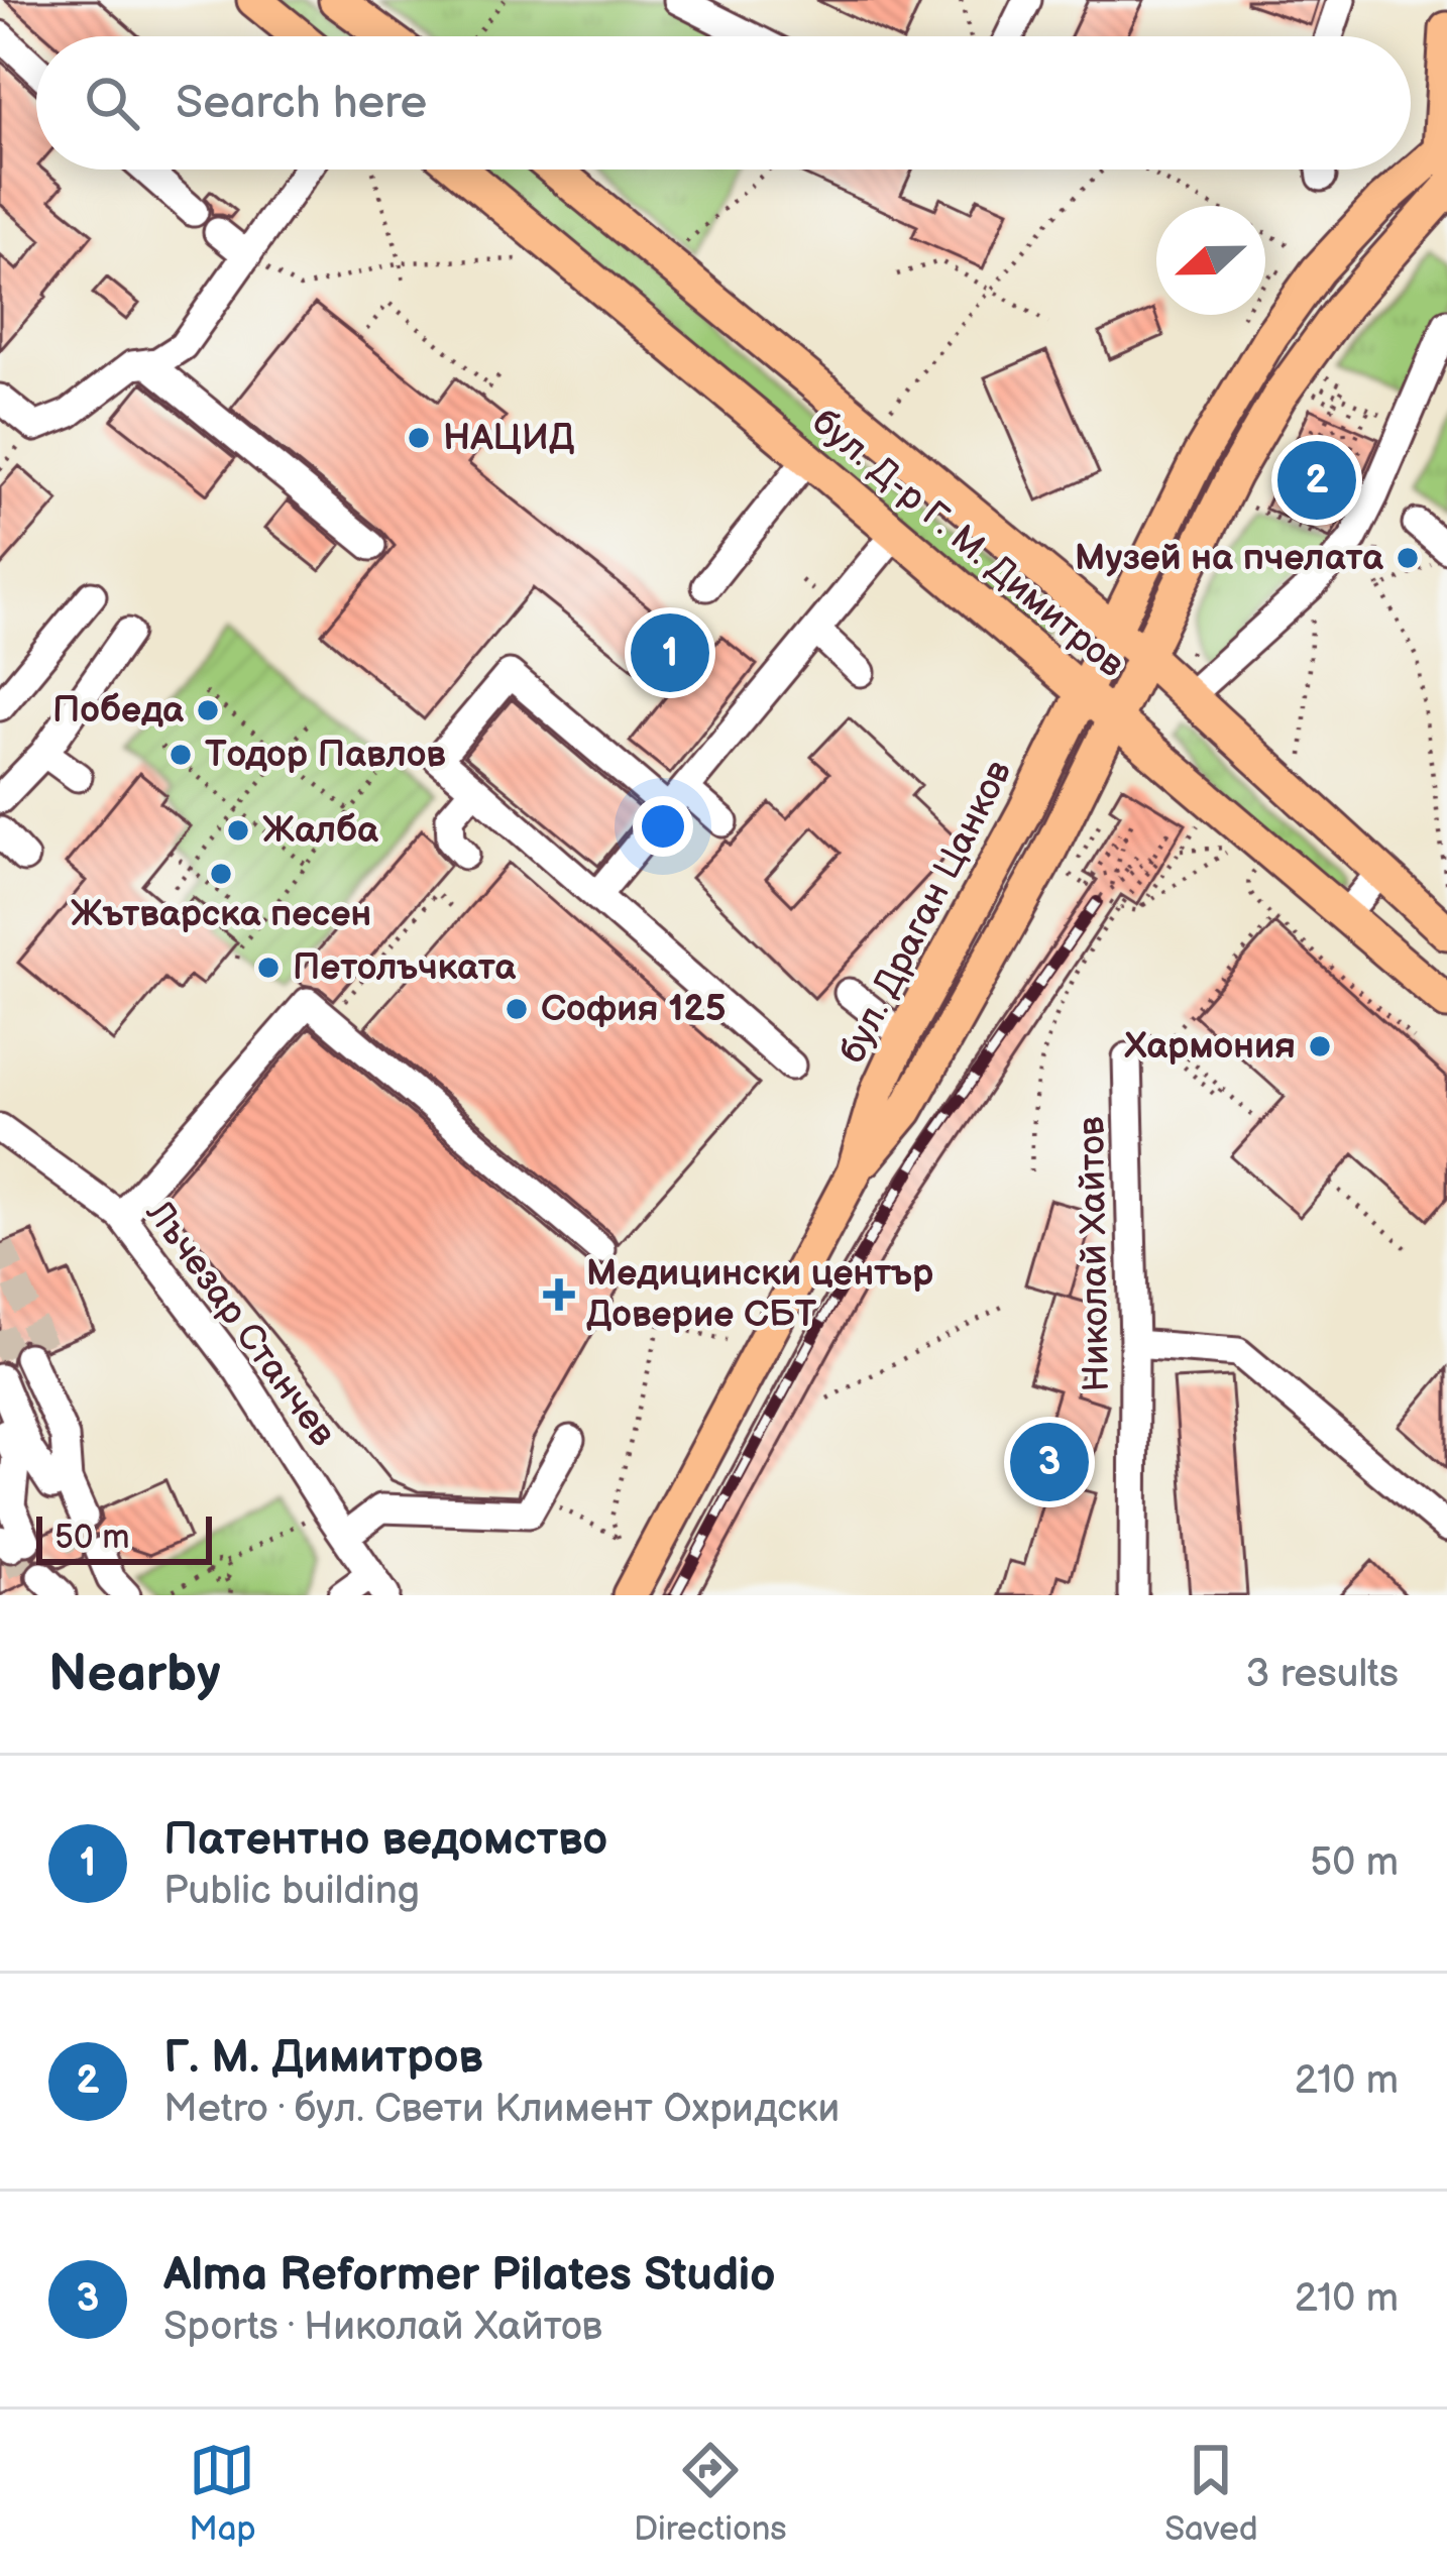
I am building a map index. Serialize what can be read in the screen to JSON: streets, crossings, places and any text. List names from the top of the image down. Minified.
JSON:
{"streets":{"main road":["бул. Д-р Г. М. Димитров","бул. Драган Цанков"],"street":["Николай Хайтов","Лъчезар Станчев"]},"crossings":[["бул. Д-р Г. М. Димитров","бул. Драган Цанков"]],"places":{"other":["НАЦИД","Музей на пчелата","Победа","Тодор Павлов","Жалба","Жътварска песен","Петолъчката","София 125","Хармония"],"health":["Медицински център Доверие СБТ"]},"scale_bar":"50 m","north":"left","page":{"search":"Search here","pins":["2","1","3"],"scale":"50 m","heading":["Nearby","3 results"],"list":[{"mark":"1","name":"Патентно ведомство","note":"Public building","value":"50 m"},{"mark":"2","name":"Г. М. Димитров","note":"Metro · бул. Свети Климент Охридски","value":"210 m"},{"mark":"3","name":"Alma Reformer Pilates Studio","note":"Sports · Николай Хайтов","value":"210 m"}],"nav":["Map","Directions","Saved"]}}
